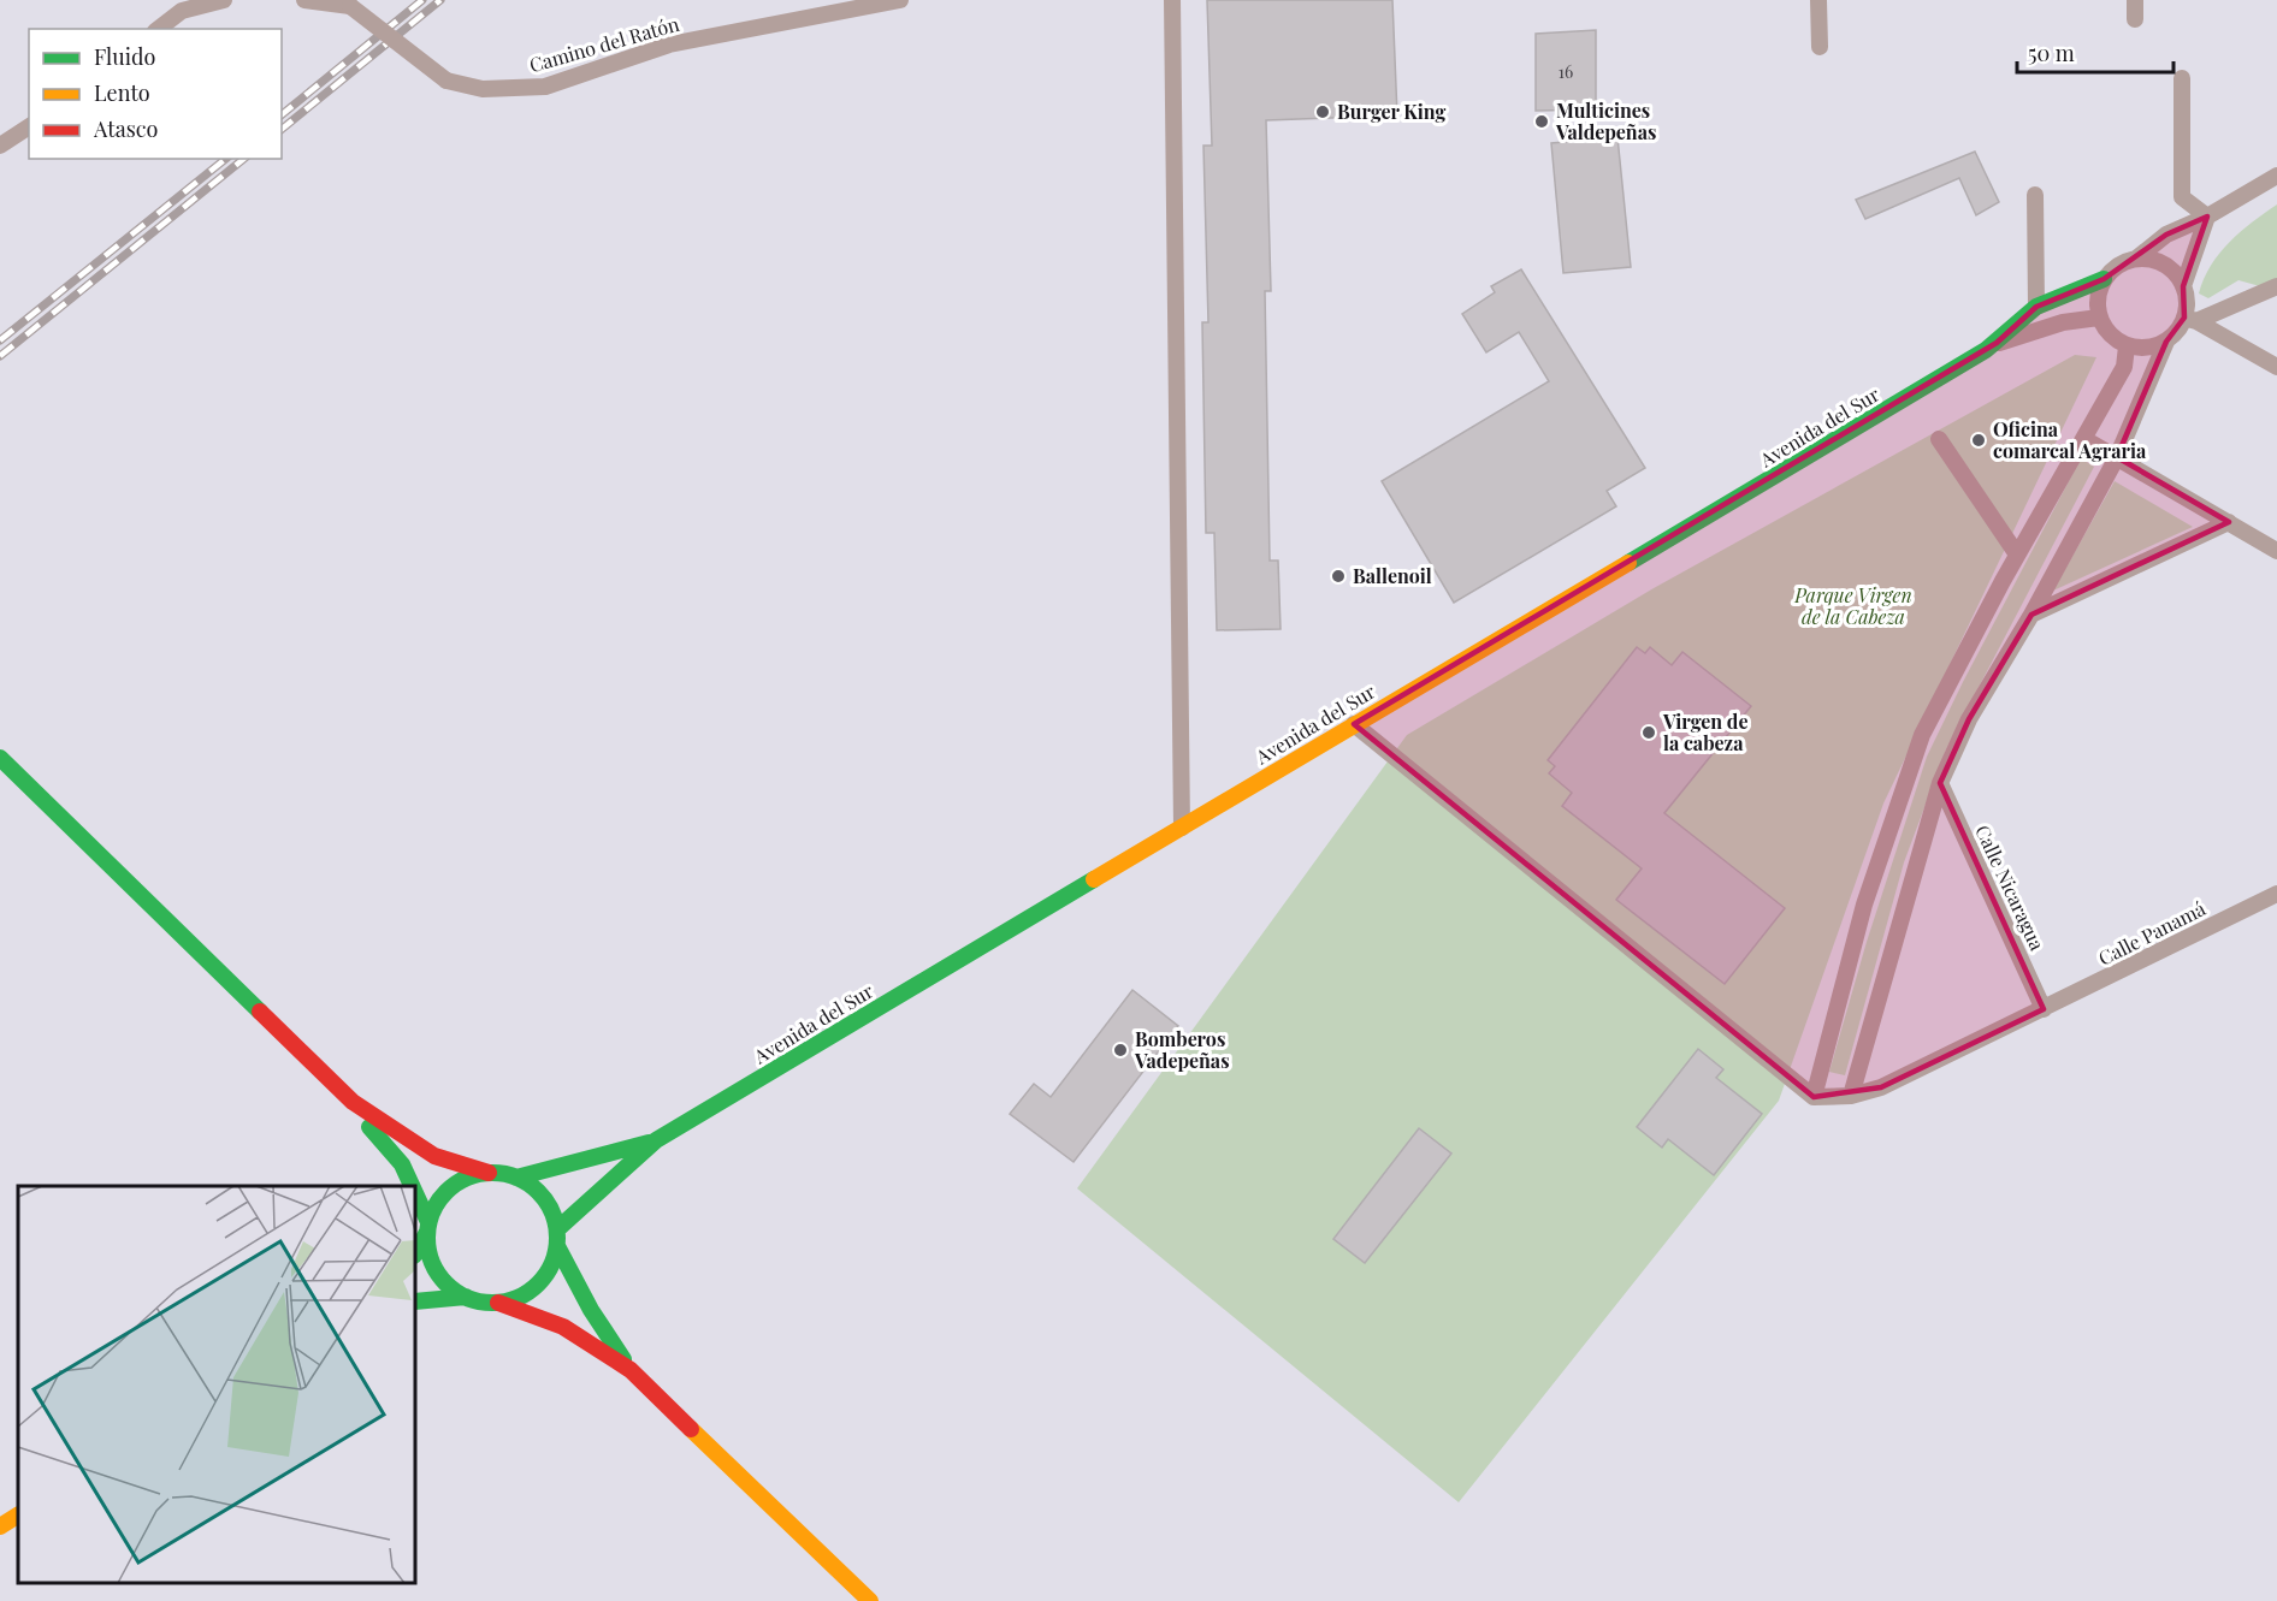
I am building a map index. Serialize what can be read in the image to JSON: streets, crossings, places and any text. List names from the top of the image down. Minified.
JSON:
{"streets":{"main road":["Avenida del Sur"],"street":["Camino del Ratón","Calle Nicaragua","Calle Panamá"]},"crossings":[["Calle Nicaragua","Calle Panamá"]],"parks":["Parque Virgen de la Cabeza"],"places":["Burger King","Multicines Valdepeñas","Oficina comarcal Agraria","Ballenoil","Virgen de la cabeza","Bomberos Vadepeñas"],"house_numbers":["16"],"legend":["Fluido","Lento","Atasco"],"scale_bar":"50 m"}
